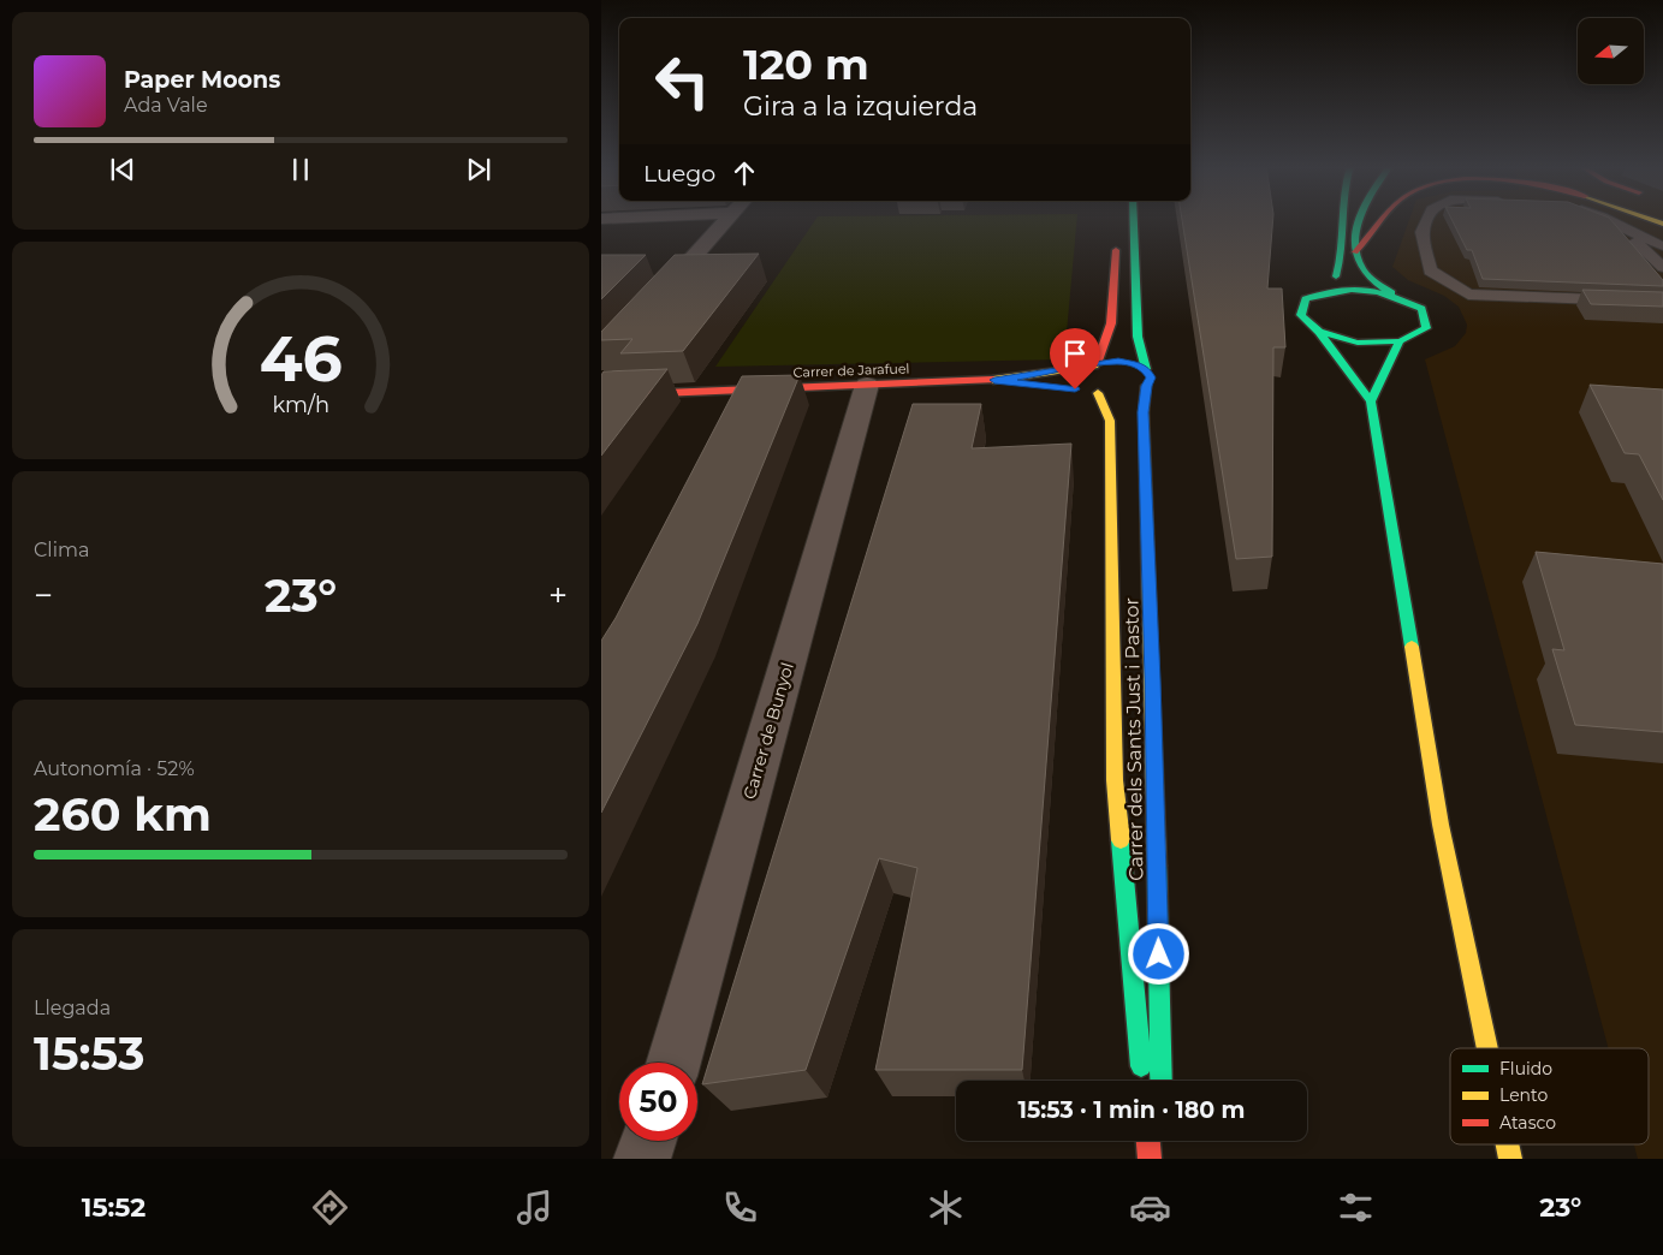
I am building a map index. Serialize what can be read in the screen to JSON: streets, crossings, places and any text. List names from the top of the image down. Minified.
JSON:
{"streets":{"main road":["Carrer de Jarafuel","Carrer dels Sants Just i Pastor"],"street":["Carrer de Bunyol"]},"crossings":[["Carrer de Jarafuel","Carrer de Bunyol"]],"legend":["Fluido","Lento","Atasco"],"north":"left","page":{"turn":["120 m","Gira a la izquierda"],"song":["Paper Moons","Ada Vale"],"then":"Luego","tile":["Clima",["Autonomía · 52%","260 km"],["Llegada","15:53"]],"heat":["−","23°","+"],"limit":"50","trip":"15:53 · 1 min · 180 m","tabs":["15:52","23°"],"gauge":["46","km/h"]}}
